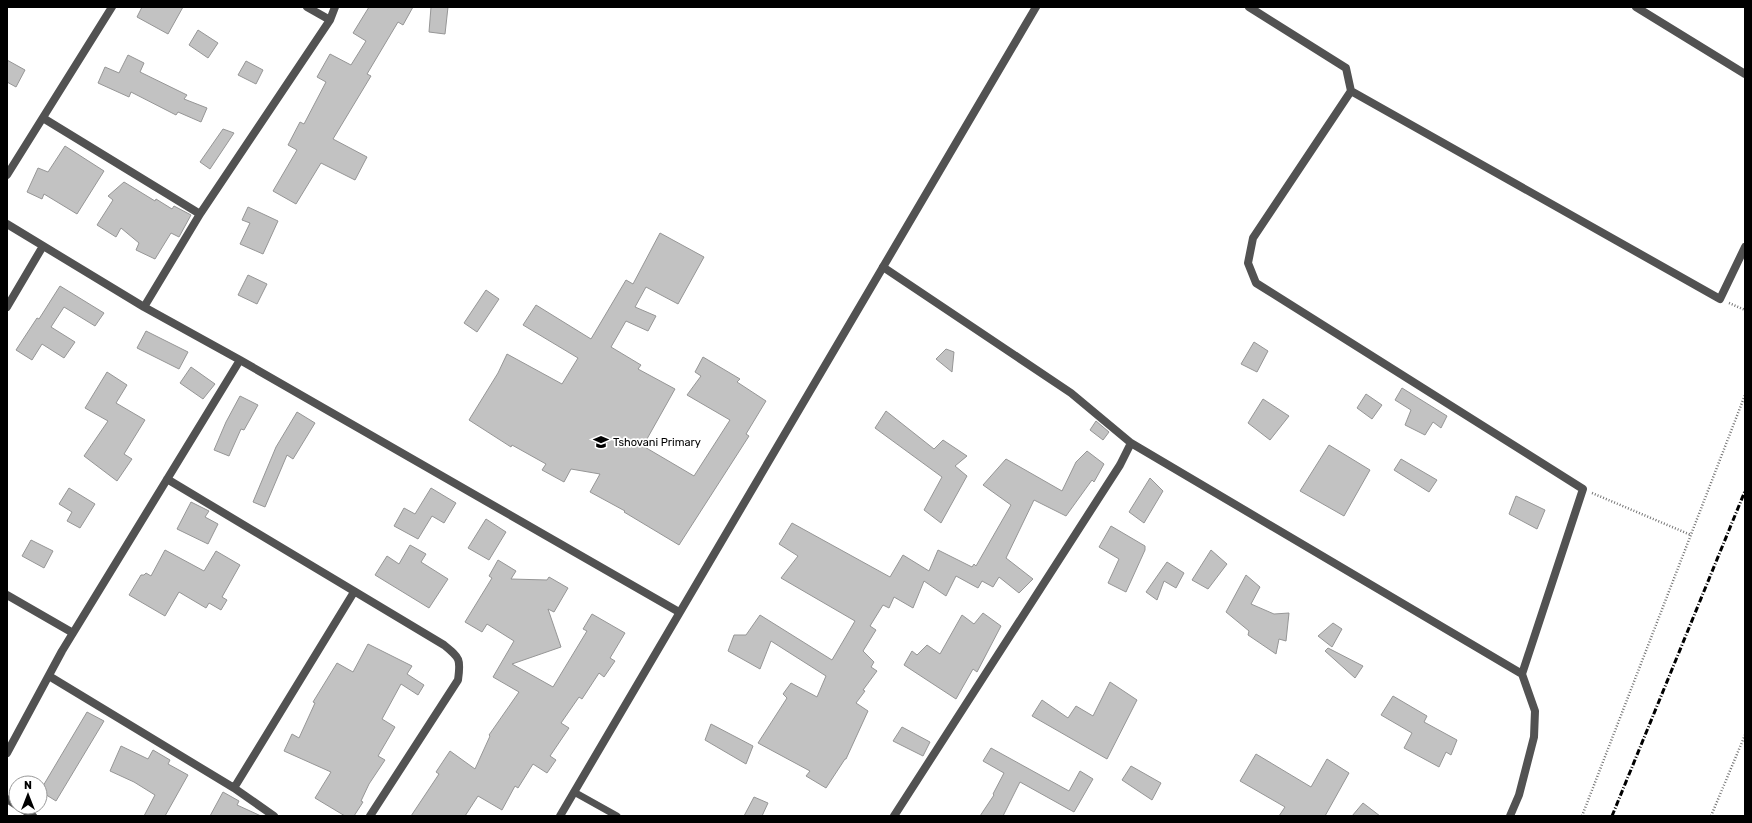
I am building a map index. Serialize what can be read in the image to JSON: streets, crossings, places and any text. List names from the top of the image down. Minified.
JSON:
{"places":{"school or university":["Tshovani Primary"]},"north":"top"}
